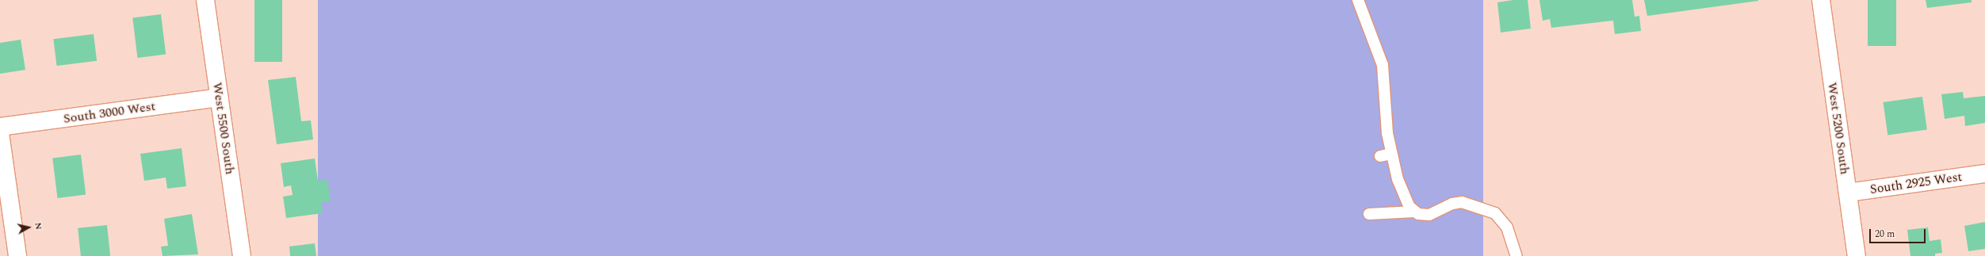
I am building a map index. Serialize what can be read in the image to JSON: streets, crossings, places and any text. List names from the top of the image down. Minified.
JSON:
{"streets":{"street":["South 3000 West","West 5500 South","West 5200 South","South 2925 West"]},"crossings":[["South 3000 West","West 5500 South"],["West 5200 South","South 2925 West"]],"scale_bar":"20 m","north":"right"}
